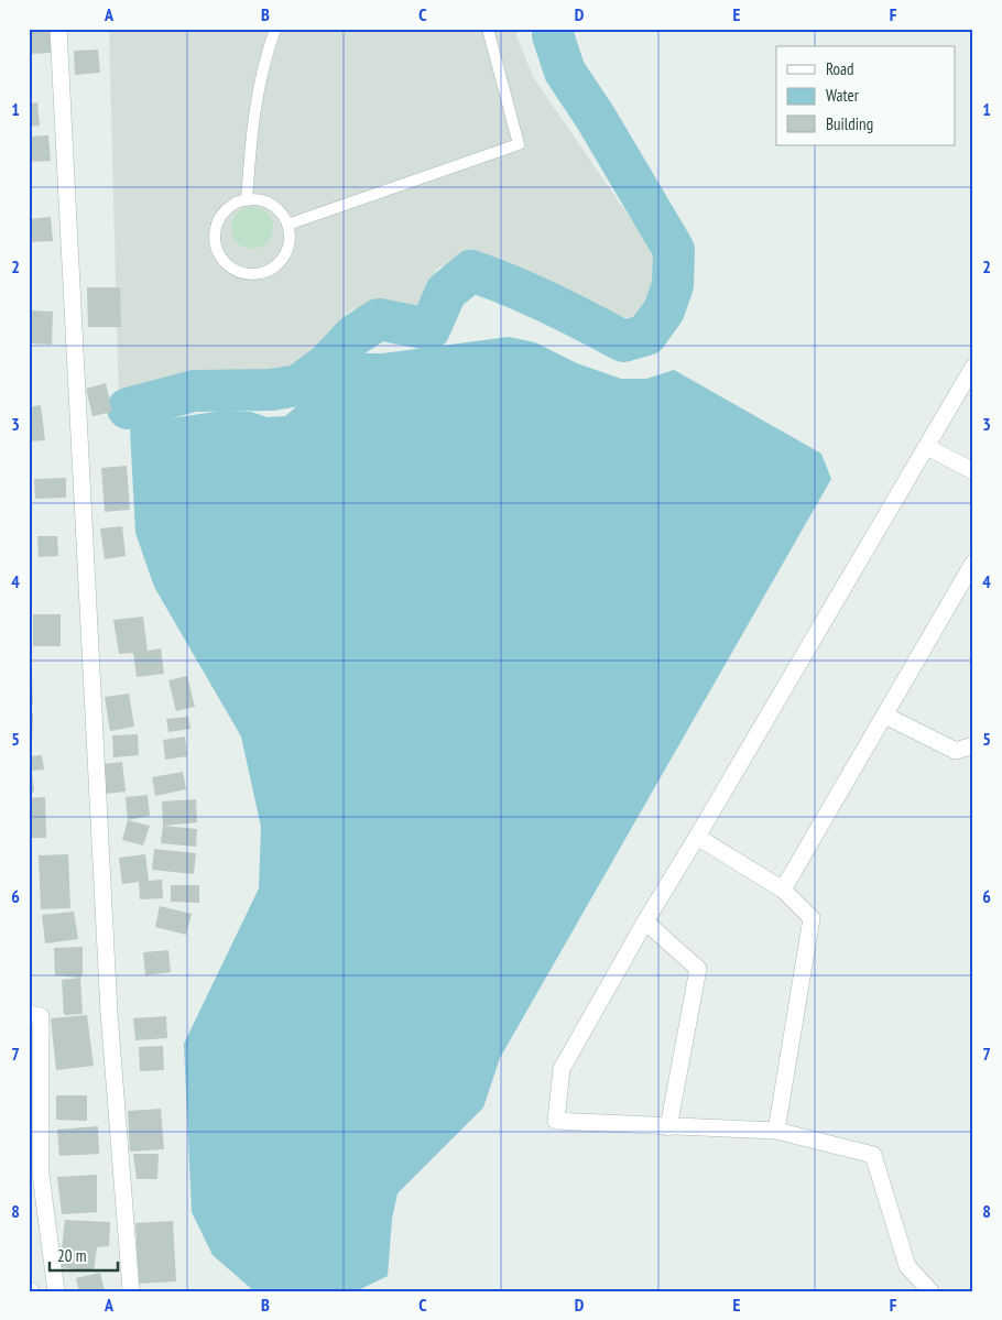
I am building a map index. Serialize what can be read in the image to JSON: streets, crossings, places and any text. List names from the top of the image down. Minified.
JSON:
{"legend":["Road","Water","Building"],"scale_bar":"20 m","grid":{"columns":["A","B","C","D","E","F"],"rows":["1","2","3","4","5","6","7","8"]}}
